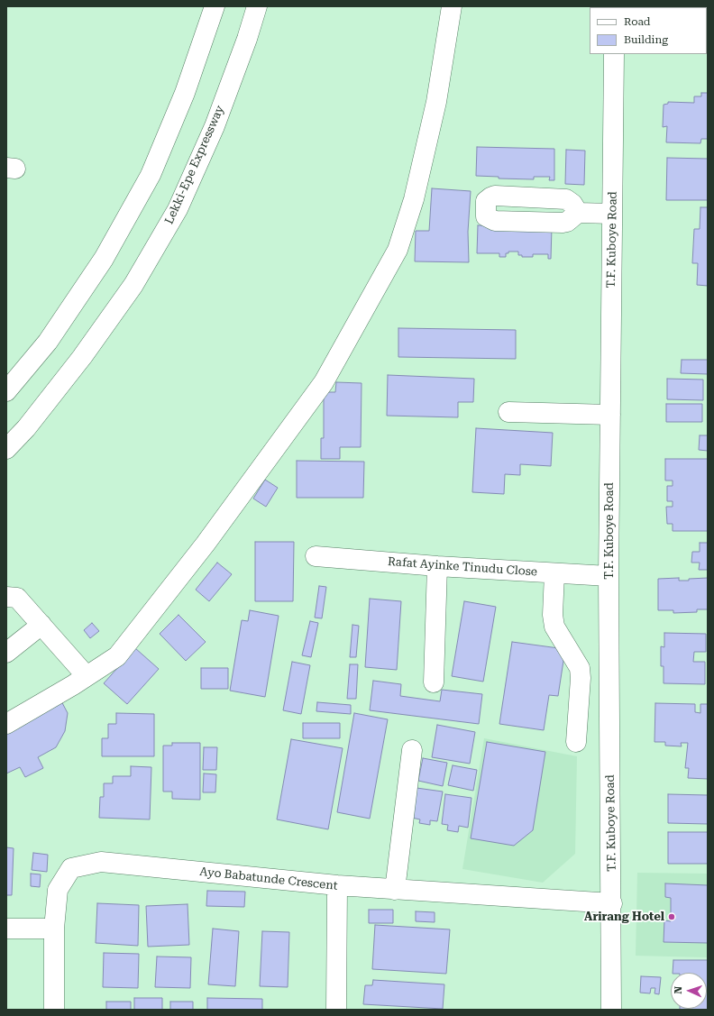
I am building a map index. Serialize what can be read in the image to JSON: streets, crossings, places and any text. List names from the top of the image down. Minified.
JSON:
{"streets":{"main road":["Lekki-Epe Expressway","T.F. Kuboye Road","Rafat Ayinke Tinudu Close","Ayo Babatunde Crescent"]},"crossings":[["T.F. Kuboye Road","Rafat Ayinke Tinudu Close"],["T.F. Kuboye Road","Ayo Babatunde Crescent"]],"places":["Arirang Hotel"],"legend":["Road","Building"],"north":"left"}
